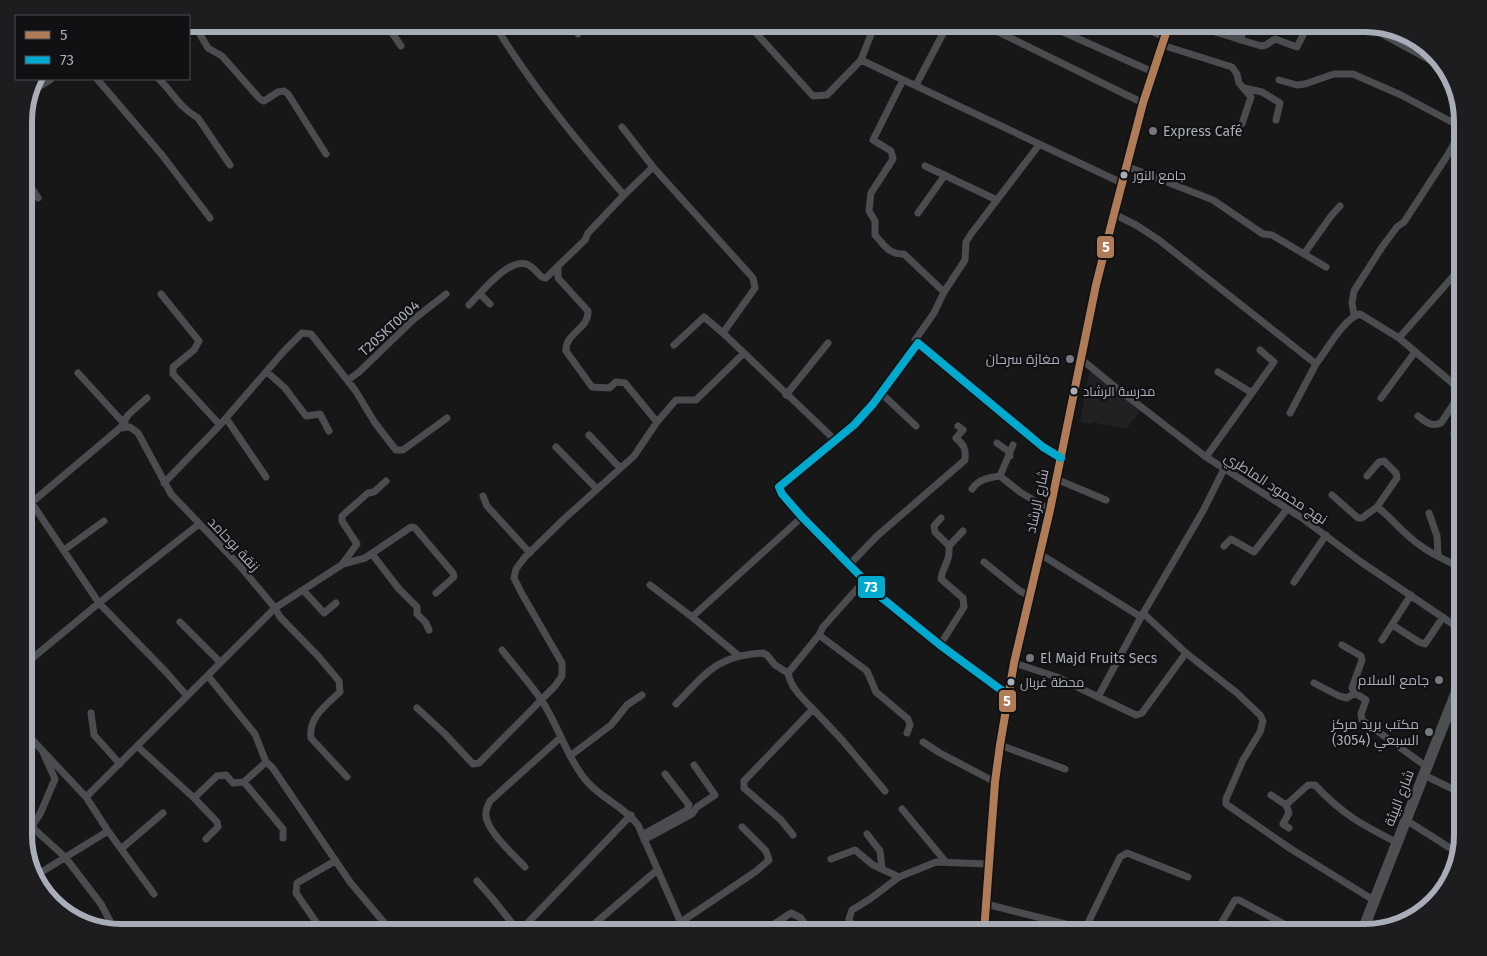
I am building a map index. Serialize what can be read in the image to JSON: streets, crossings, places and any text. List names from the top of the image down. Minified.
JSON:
{"streets":{"main road":["شارع البيئة"],"street":["T20SKT0004","نهج محمود الماطري","شارع الرشاد","زنقة بوحامد"]},"crossings":[["نهج محمود الماطري","شارع الرشاد"]],"places":["Express Café","جامع النور","مغازة سرحان","مدرسة الرشاد","El Majd Fruits Secs","جامع السلام","محطة غربال","مكتب بريد مركز السبعي (3054)"],"lines":["transit line 5","transit line 73"],"legend":["5","73"]}
